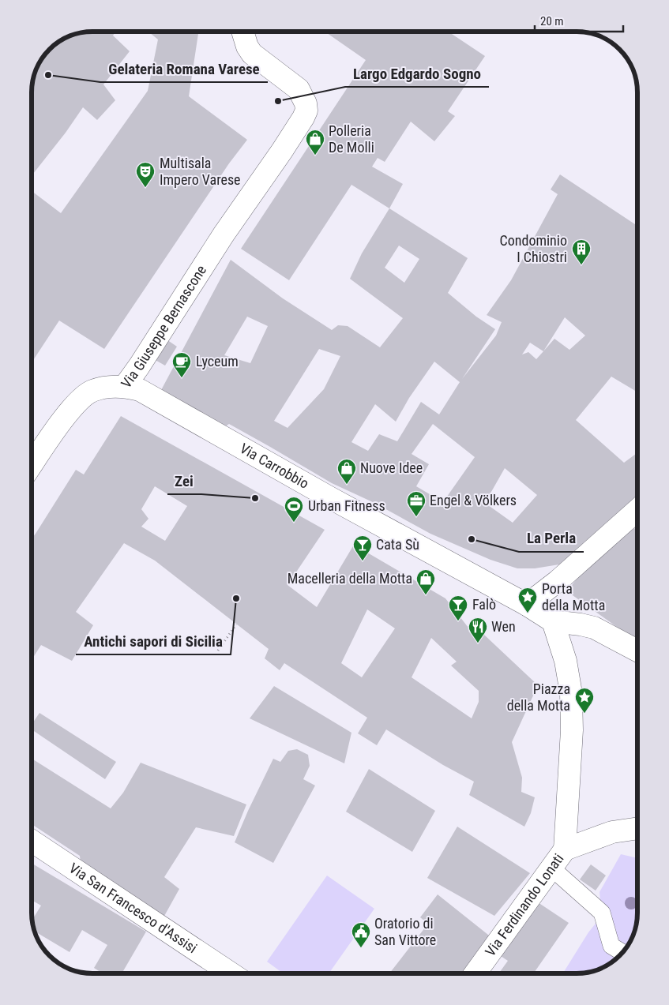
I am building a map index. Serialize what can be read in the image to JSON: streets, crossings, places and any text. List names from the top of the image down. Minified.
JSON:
{"streets":{"street":["Via Giuseppe Bernascone","Via Carrobbio","Via Ferdinando Lonati","Via San Francesco d'Assisi"]},"crossings":[["Via Giuseppe Bernascone","Via Carrobbio"]],"places":{"other":["Gelateria Romana Varese","Largo Edgardo Sogno","Zei","La Perla","Antichi sapori di Sicilia"],"shop":["Polleria De Molli","Nuove Idee","Macelleria della Motta"],"theatre":["Multisala Impero Varese"],"building":["Condominio I Chiostri"],"cafe":["Lyceum"],"office":["Engel & Völkers"],"sports":["Urban Fitness"],"bar":["Cata Sù","Falò"],"place":["Porta della Motta","Piazza della Motta"],"restaurant":["Wen"],"public building":["Oratorio di San Vittore"]},"scale_bar":"20 m"}
